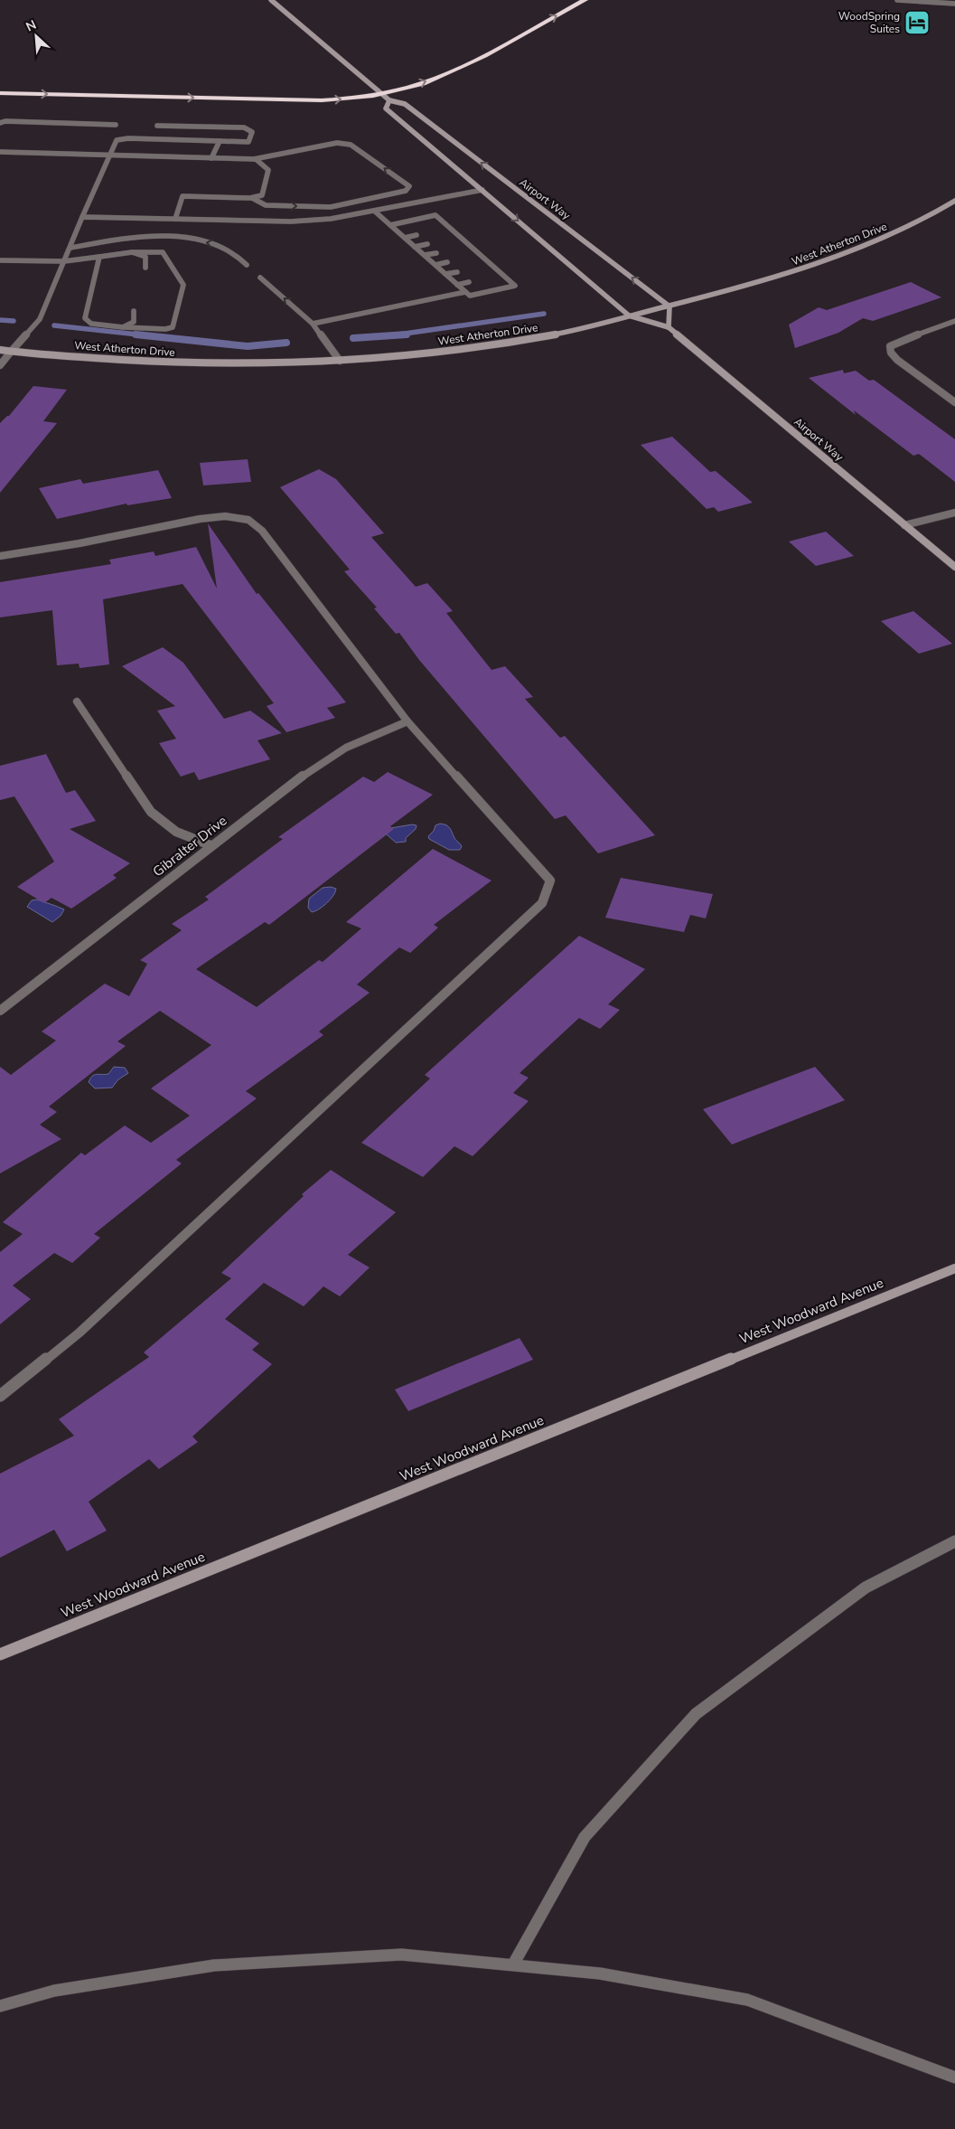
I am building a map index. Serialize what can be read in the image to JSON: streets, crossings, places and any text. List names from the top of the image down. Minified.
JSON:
{"streets":{"main road":["Airport Way","West Atherton Drive","West Woodward Avenue"],"street":["Gibralter Drive"]},"crossings":[["Airport Way","West Atherton Drive"]],"places":{"hotel":["WoodSpring Suites"]},"north":"top left"}
